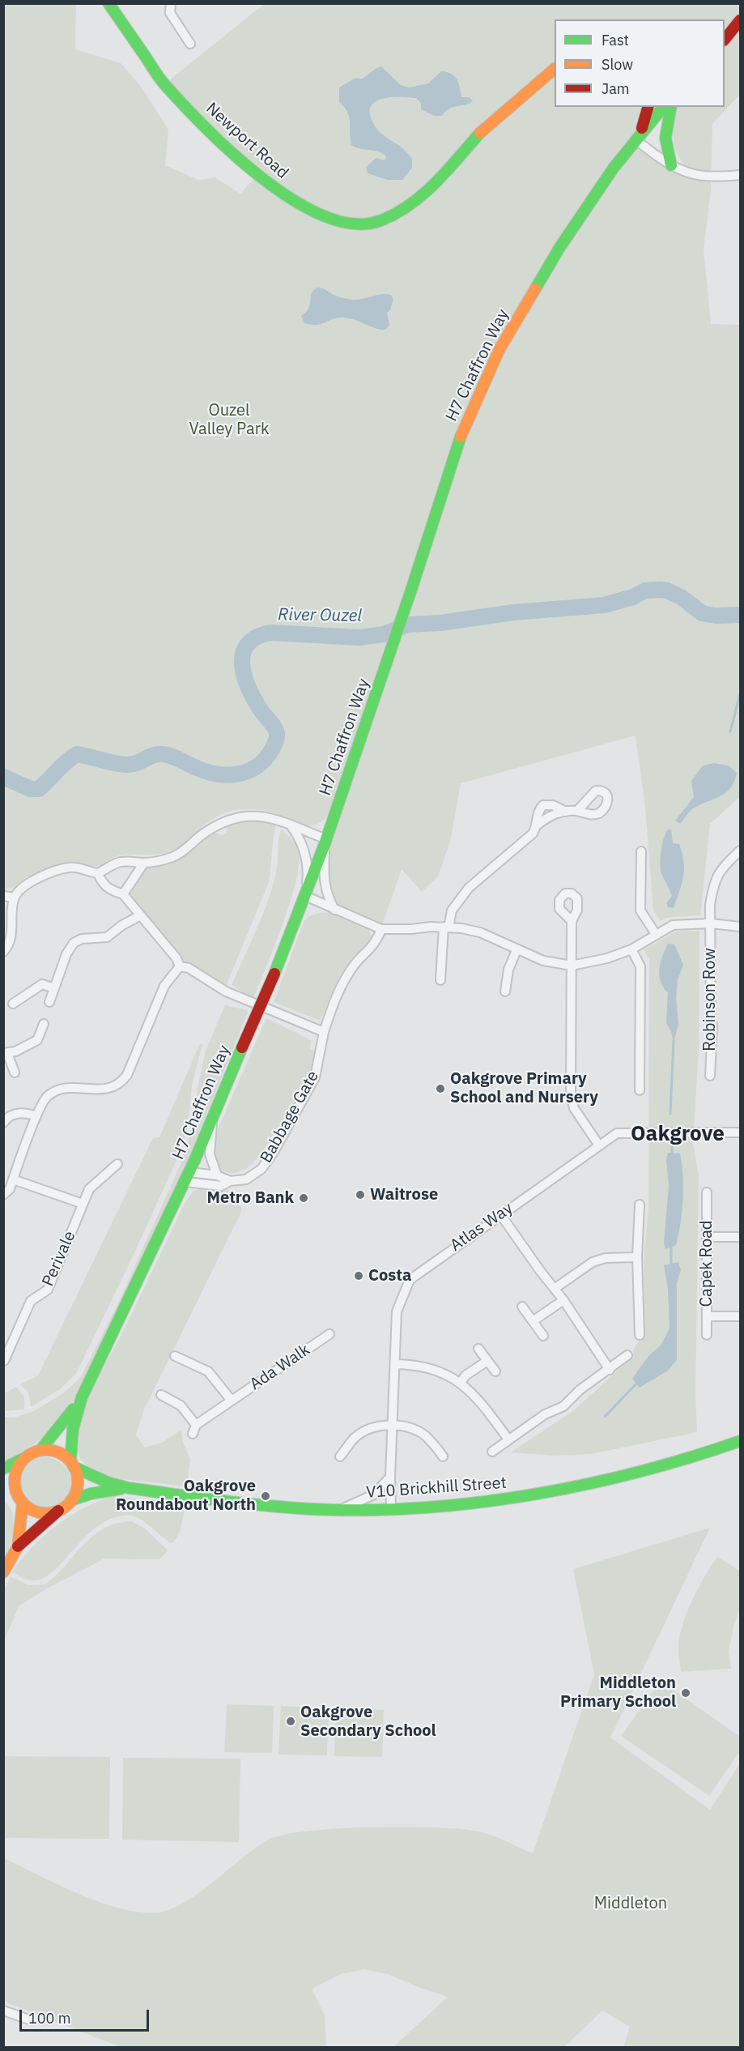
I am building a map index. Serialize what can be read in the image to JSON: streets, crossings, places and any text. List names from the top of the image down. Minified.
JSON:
{"streets":{"street":["Newport Road","H7 Chaffron Way","Robinson Row","Babbage Gate","Atlas Way","Perivale","Capek Road","Ada Walk","V10 Brickhill Street"]},"crossings":[["H7 Chaffron Way","Babbage Gate"],["H7 Chaffron Way","V10 Brickhill Street"],["Atlas Way","V10 Brickhill Street"]],"districts":["Oakgrove"],"water":["River Ouzel"],"parks":["Ouzel Valley Park","Middleton"],"places":["Oakgrove Primary School and Nursery","Waitrose","Metro Bank","Costa","Oakgrove Roundabout North","Middleton Primary School","Oakgrove Secondary School"],"legend":["Fast","Slow","Jam"],"scale_bar":"100 m"}
